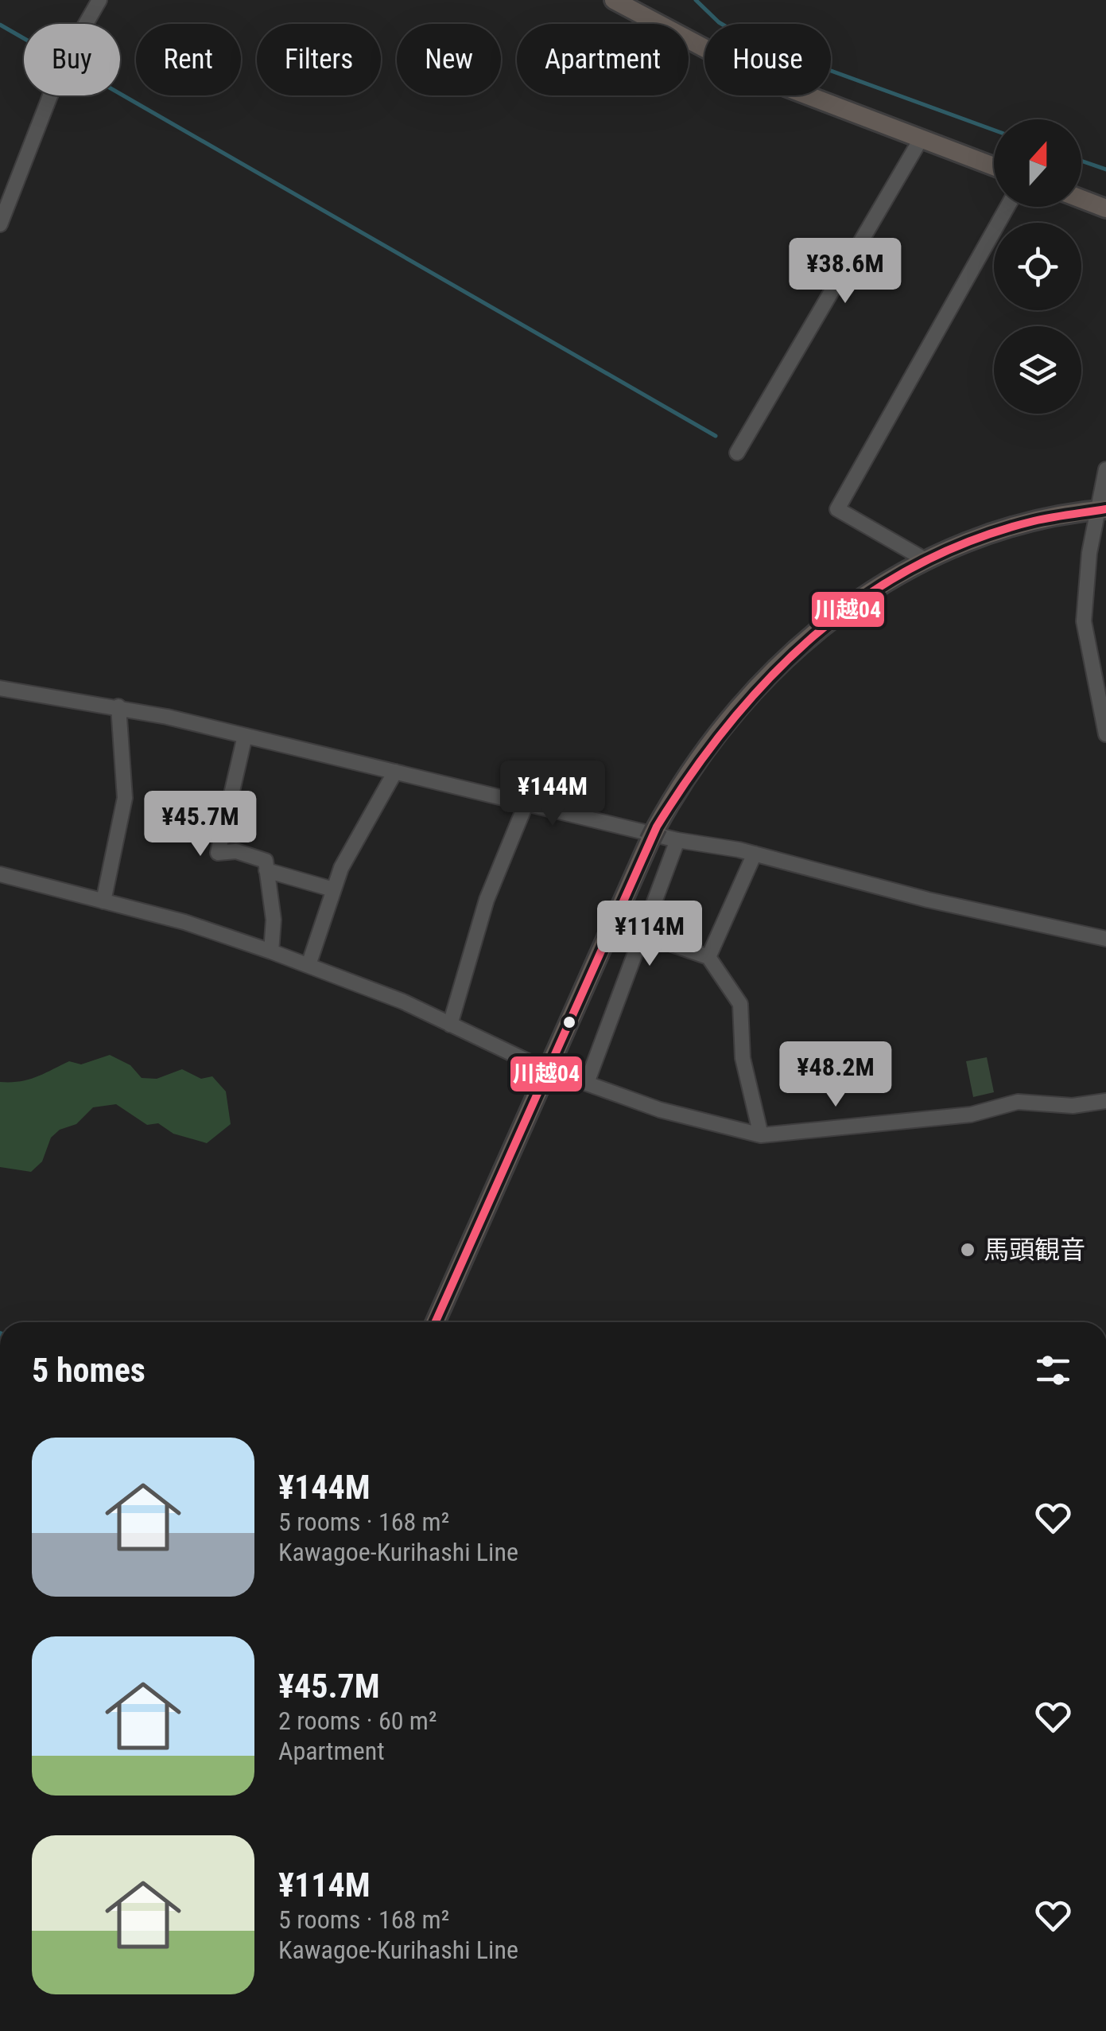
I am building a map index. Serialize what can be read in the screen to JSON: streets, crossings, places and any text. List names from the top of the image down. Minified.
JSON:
{"places":["馬頭観音"],"lines":["transit line 川越04"],"north":"top","page":{"chip":["Buy","Rent","Filters","New","Apartment","House"],"price":["¥38.6M","¥144M","¥45.7M","¥114M","¥48.2M"],"heading":"5 homes","list":[{"name":"¥144M","note":"5 rooms · 168 m² · Kawagoe-Kurihashi Line"},{"name":"¥45.7M","note":"2 rooms · 60 m² · Apartment"},{"name":"¥114M","note":"5 rooms · 168 m² · Kawagoe-Kurihashi Line"}]}}
